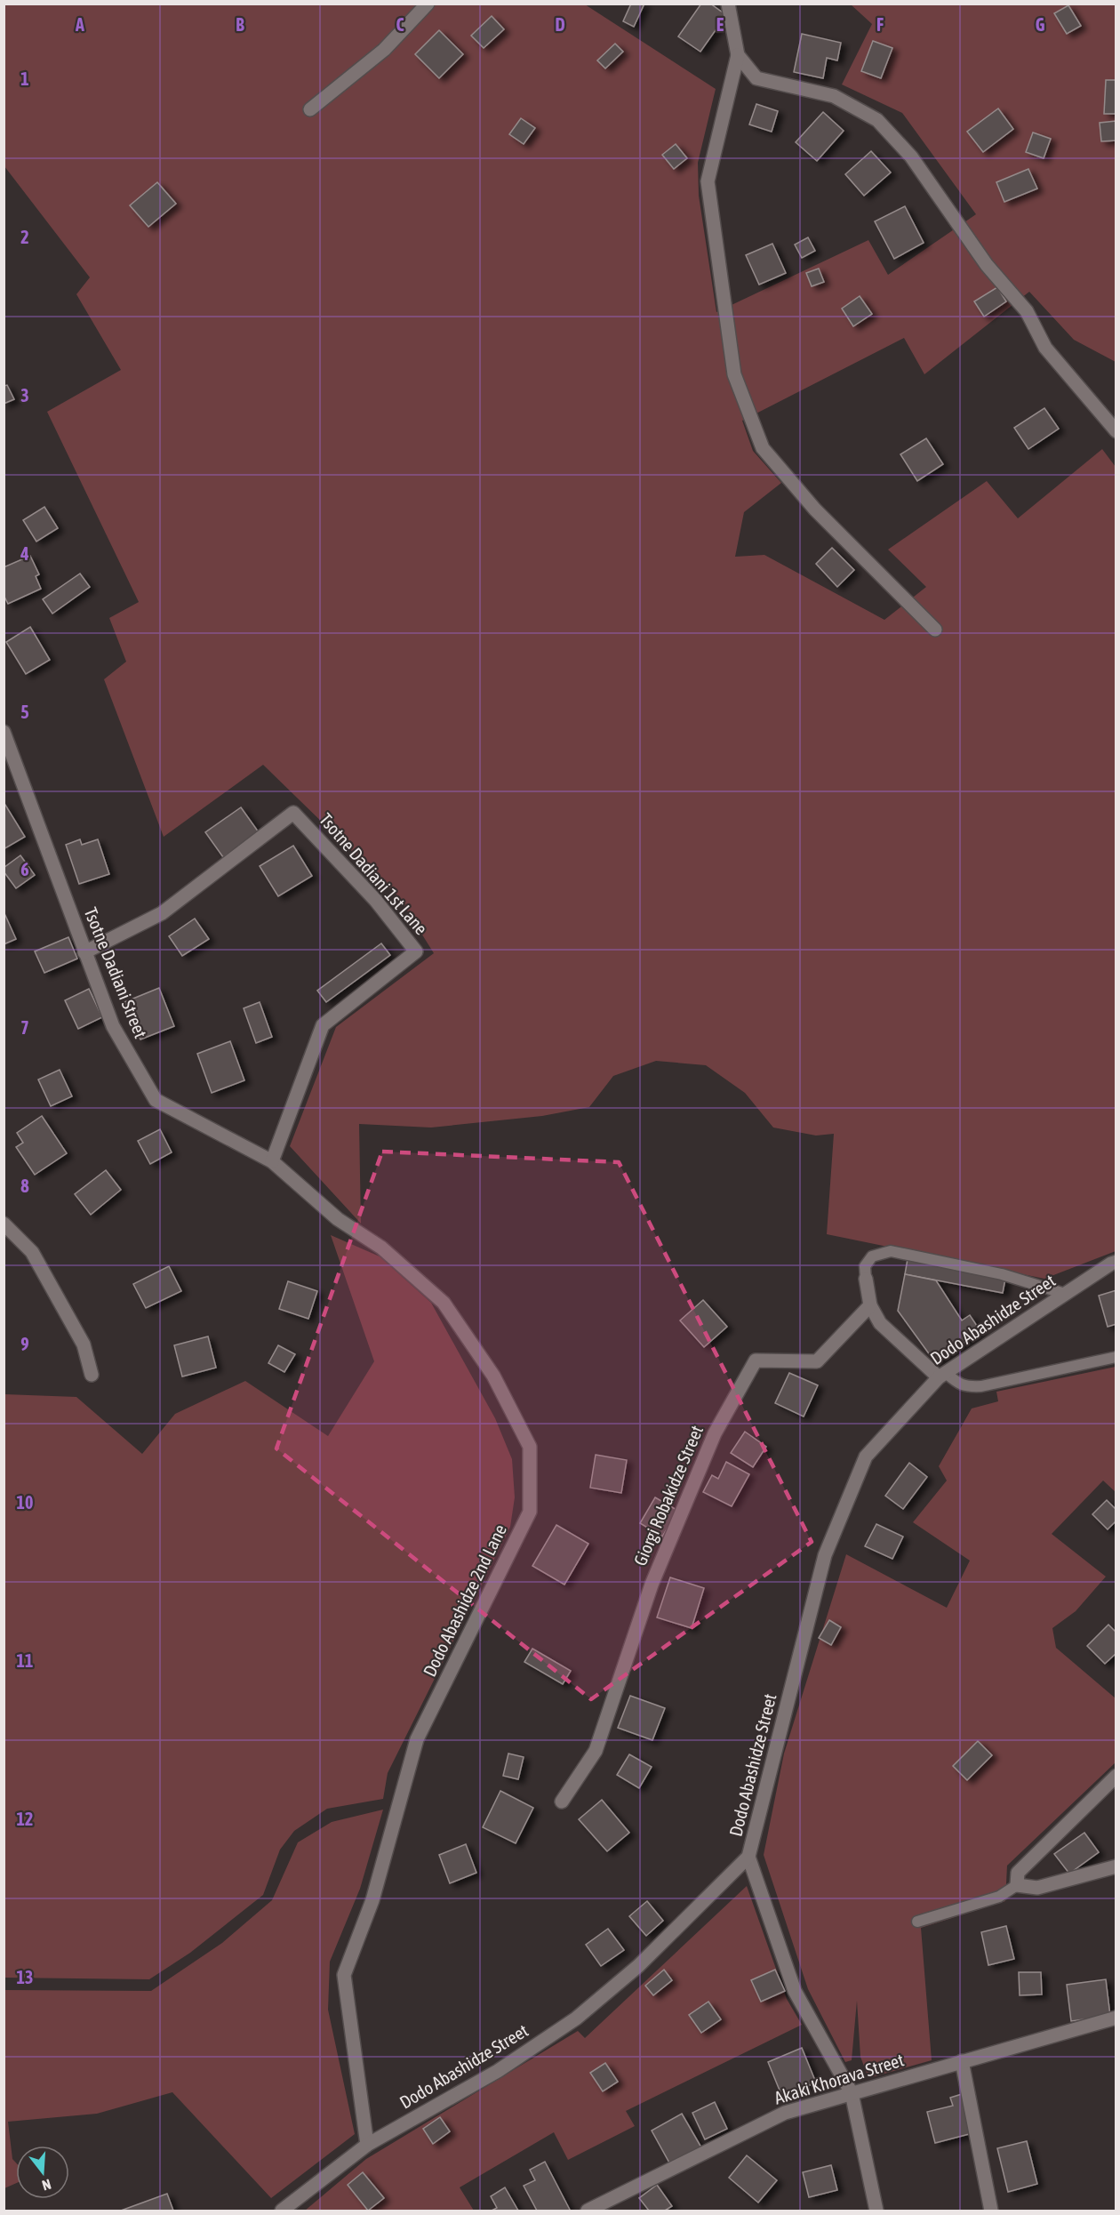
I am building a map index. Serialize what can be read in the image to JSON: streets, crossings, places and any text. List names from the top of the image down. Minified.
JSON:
{"streets":{"street":["Tsotne Dadiani 1st Lane","Tsotne Dadiani Street","Dodo Abashidze Street","Giorgi Robakidze Street","Dodo Abashidze 2nd Lane","Akaki Khorava Street"]},"crossings":[["Tsotne Dadiani 1st Lane","Tsotne Dadiani Street"],["Tsotne Dadiani 1st Lane","Dodo Abashidze 2nd Lane"],["Tsotne Dadiani Street","Dodo Abashidze 2nd Lane"],["Dodo Abashidze Street","Dodo Abashidze 2nd Lane"]],"north":"bottom","grid":{"columns":["A","B","C","D","E","F","G"],"rows":["1","2","3","4","5","6","7","8","9","10","11","12","13"]}}
